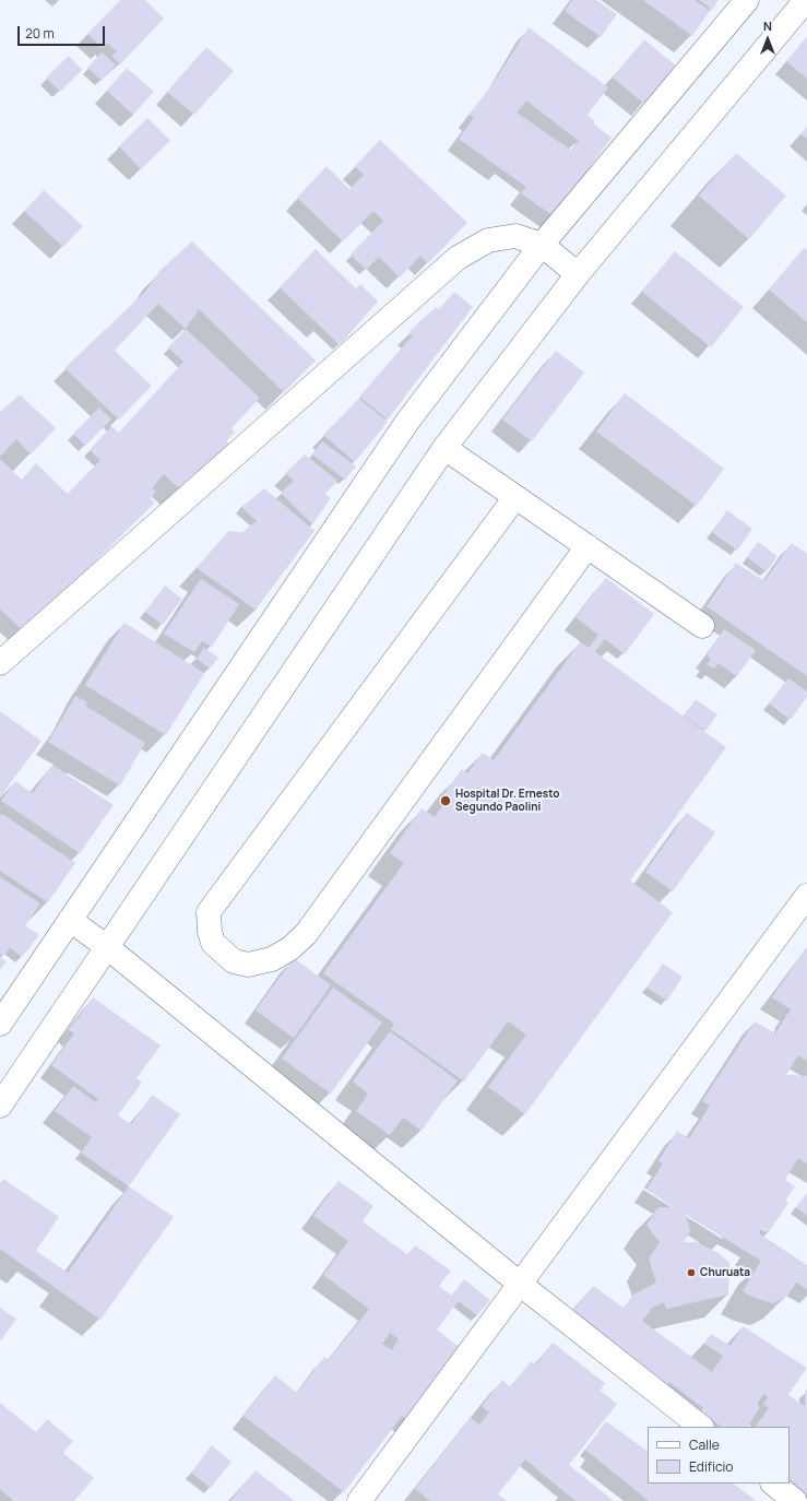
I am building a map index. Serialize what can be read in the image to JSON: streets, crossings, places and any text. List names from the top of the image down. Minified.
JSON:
{"places":["Hospital Dr. Ernesto Segundo Paolini","Churuata"],"legend":["Calle","Edificio"],"scale_bar":"20 m","north":"top"}
